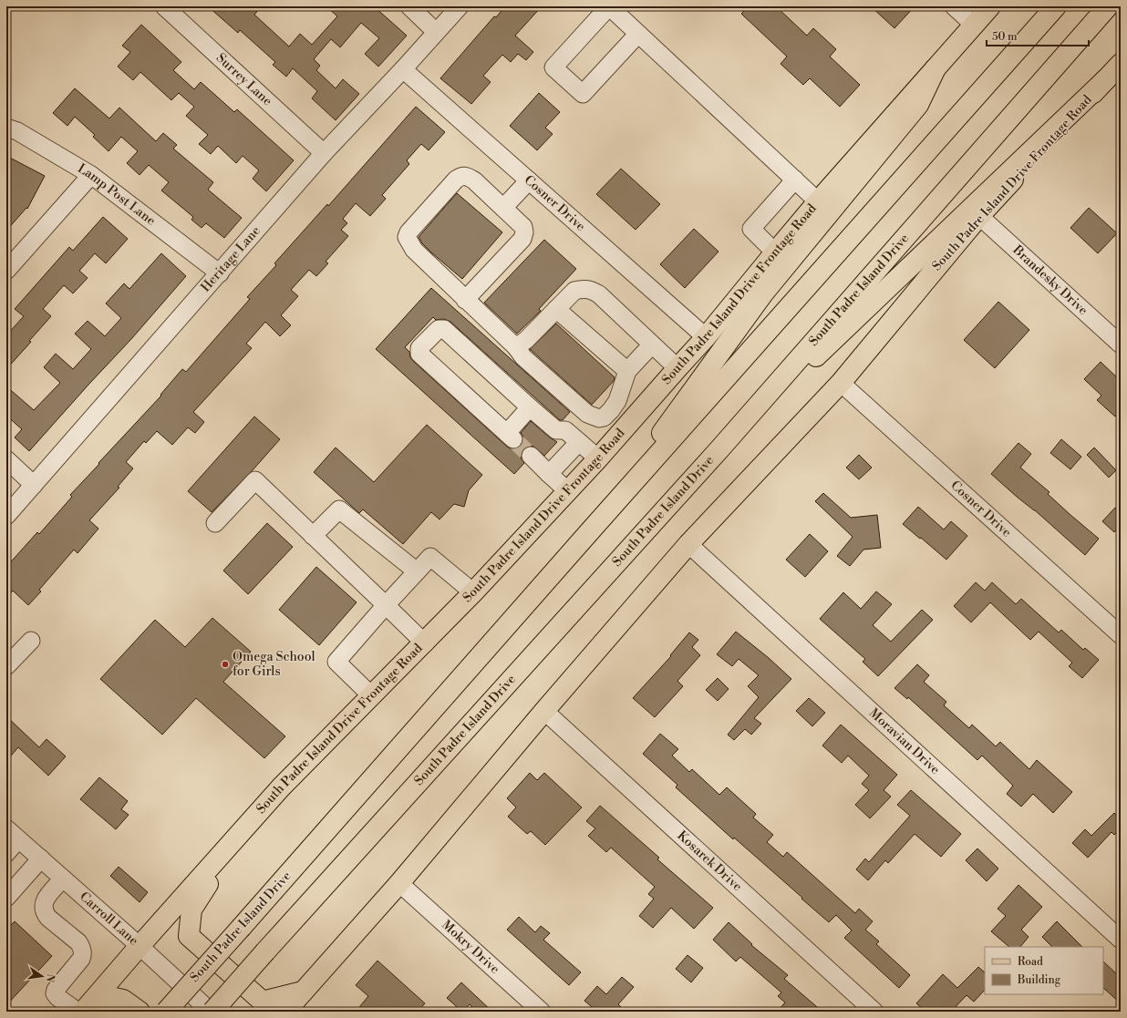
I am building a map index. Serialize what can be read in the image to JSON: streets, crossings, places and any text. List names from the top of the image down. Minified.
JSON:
{"streets":{"main road":["South Padre Island Drive Frontage Road","South Padre Island Drive"],"street":["Surrey Lane","Lamp Post Lane","Cosner Drive","Heritage Lane","Brandesky Drive","Moravian Drive","Kosarek Drive","Carroll Lane","Mokry Drive"]},"crossings":[["Surrey Lane","Heritage Lane"],["South Padre Island Drive Frontage Road","Cosner Drive"],["South Padre Island Drive Frontage Road","Brandesky Drive"],["South Padre Island Drive Frontage Road","Moravian Drive"],["South Padre Island Drive Frontage Road","Kosarek Drive"],["South Padre Island Drive Frontage Road","Carroll Lane"],["South Padre Island Drive Frontage Road","Mokry Drive"],["Lamp Post Lane","Heritage Lane"],["Cosner Drive","Heritage Lane"],["South Padre Island Drive","Carroll Lane"]],"places":["Omega School for Girls"],"legend":["Road","Building"],"scale_bar":"50 m","north":"right"}
